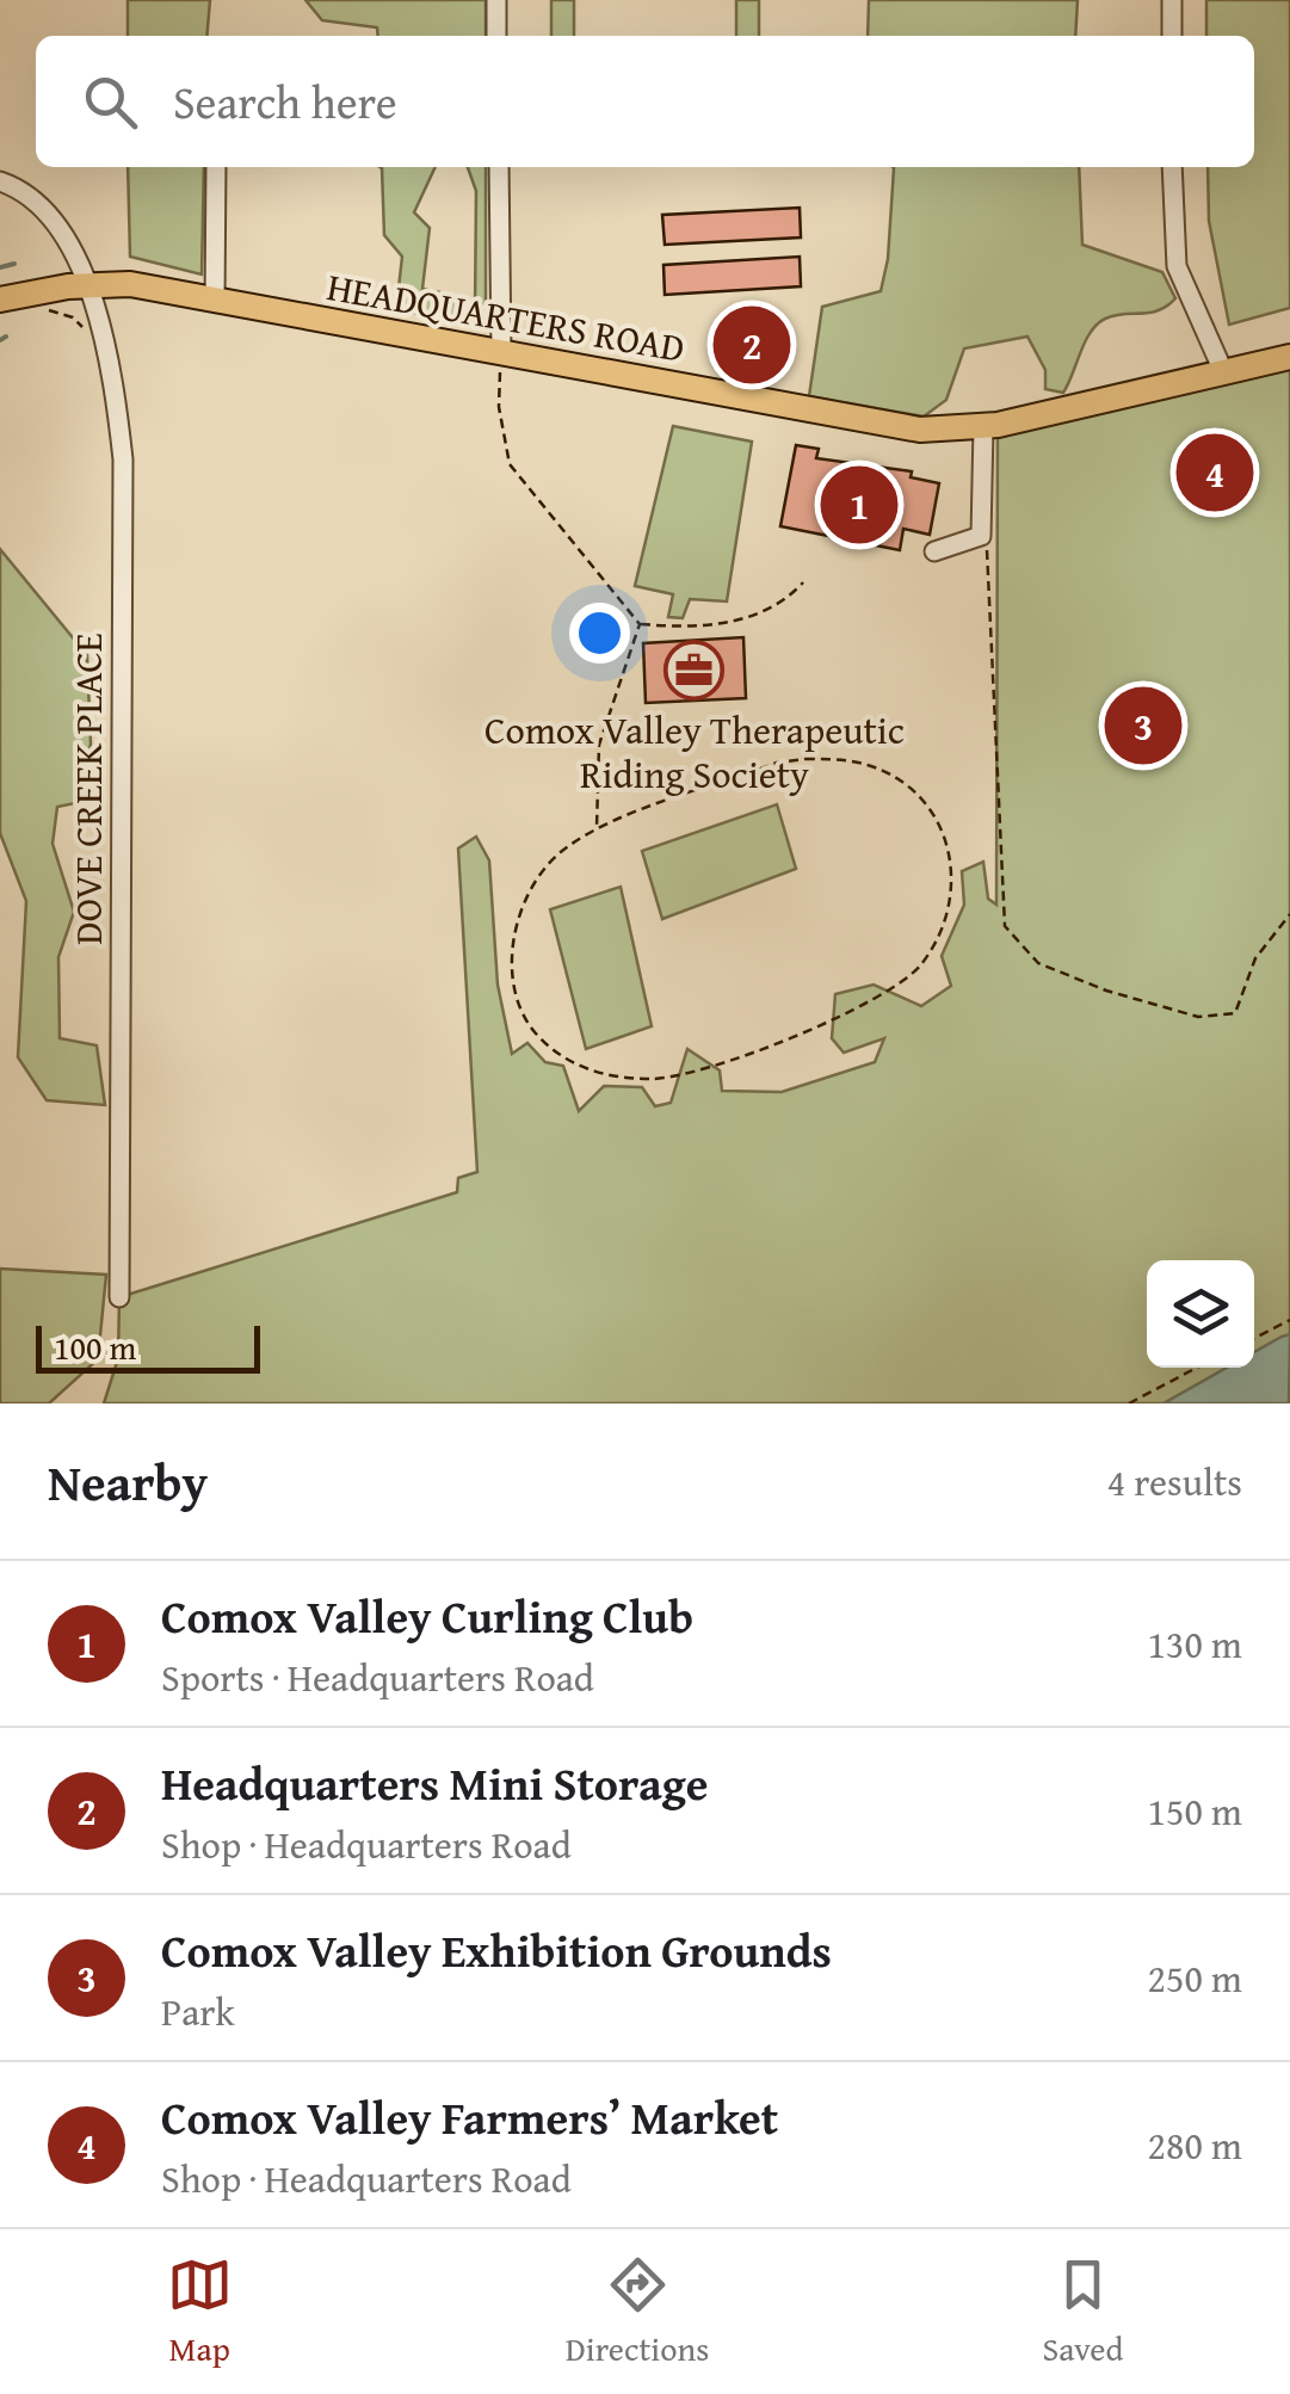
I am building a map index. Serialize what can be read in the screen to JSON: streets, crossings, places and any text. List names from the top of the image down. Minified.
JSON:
{"streets":{"main road":["HEADQUARTERS ROAD"],"street":["DOVE CREEK PLACE"]},"crossings":[["HEADQUARTERS ROAD","DOVE CREEK PLACE"]],"places":{"office":["Comox Valley Therapeutic Riding Society"]},"scale_bar":"100 m","page":{"search":"Search here","pins":["2","4","1","3"],"scale":"100 m","heading":["Nearby","4 results"],"list":[{"mark":"1","name":"Comox Valley Curling Club","note":"Sports · Headquarters Road","value":"130 m"},{"mark":"2","name":"Headquarters Mini Storage","note":"Shop · Headquarters Road","value":"150 m"},{"mark":"3","name":"Comox Valley Exhibition Grounds","note":"Park","value":"250 m"},{"mark":"4","name":"Comox Valley Farmers’ Market","note":"Shop · Headquarters Road","value":"280 m"}],"nav":["Map","Directions","Saved"]}}
